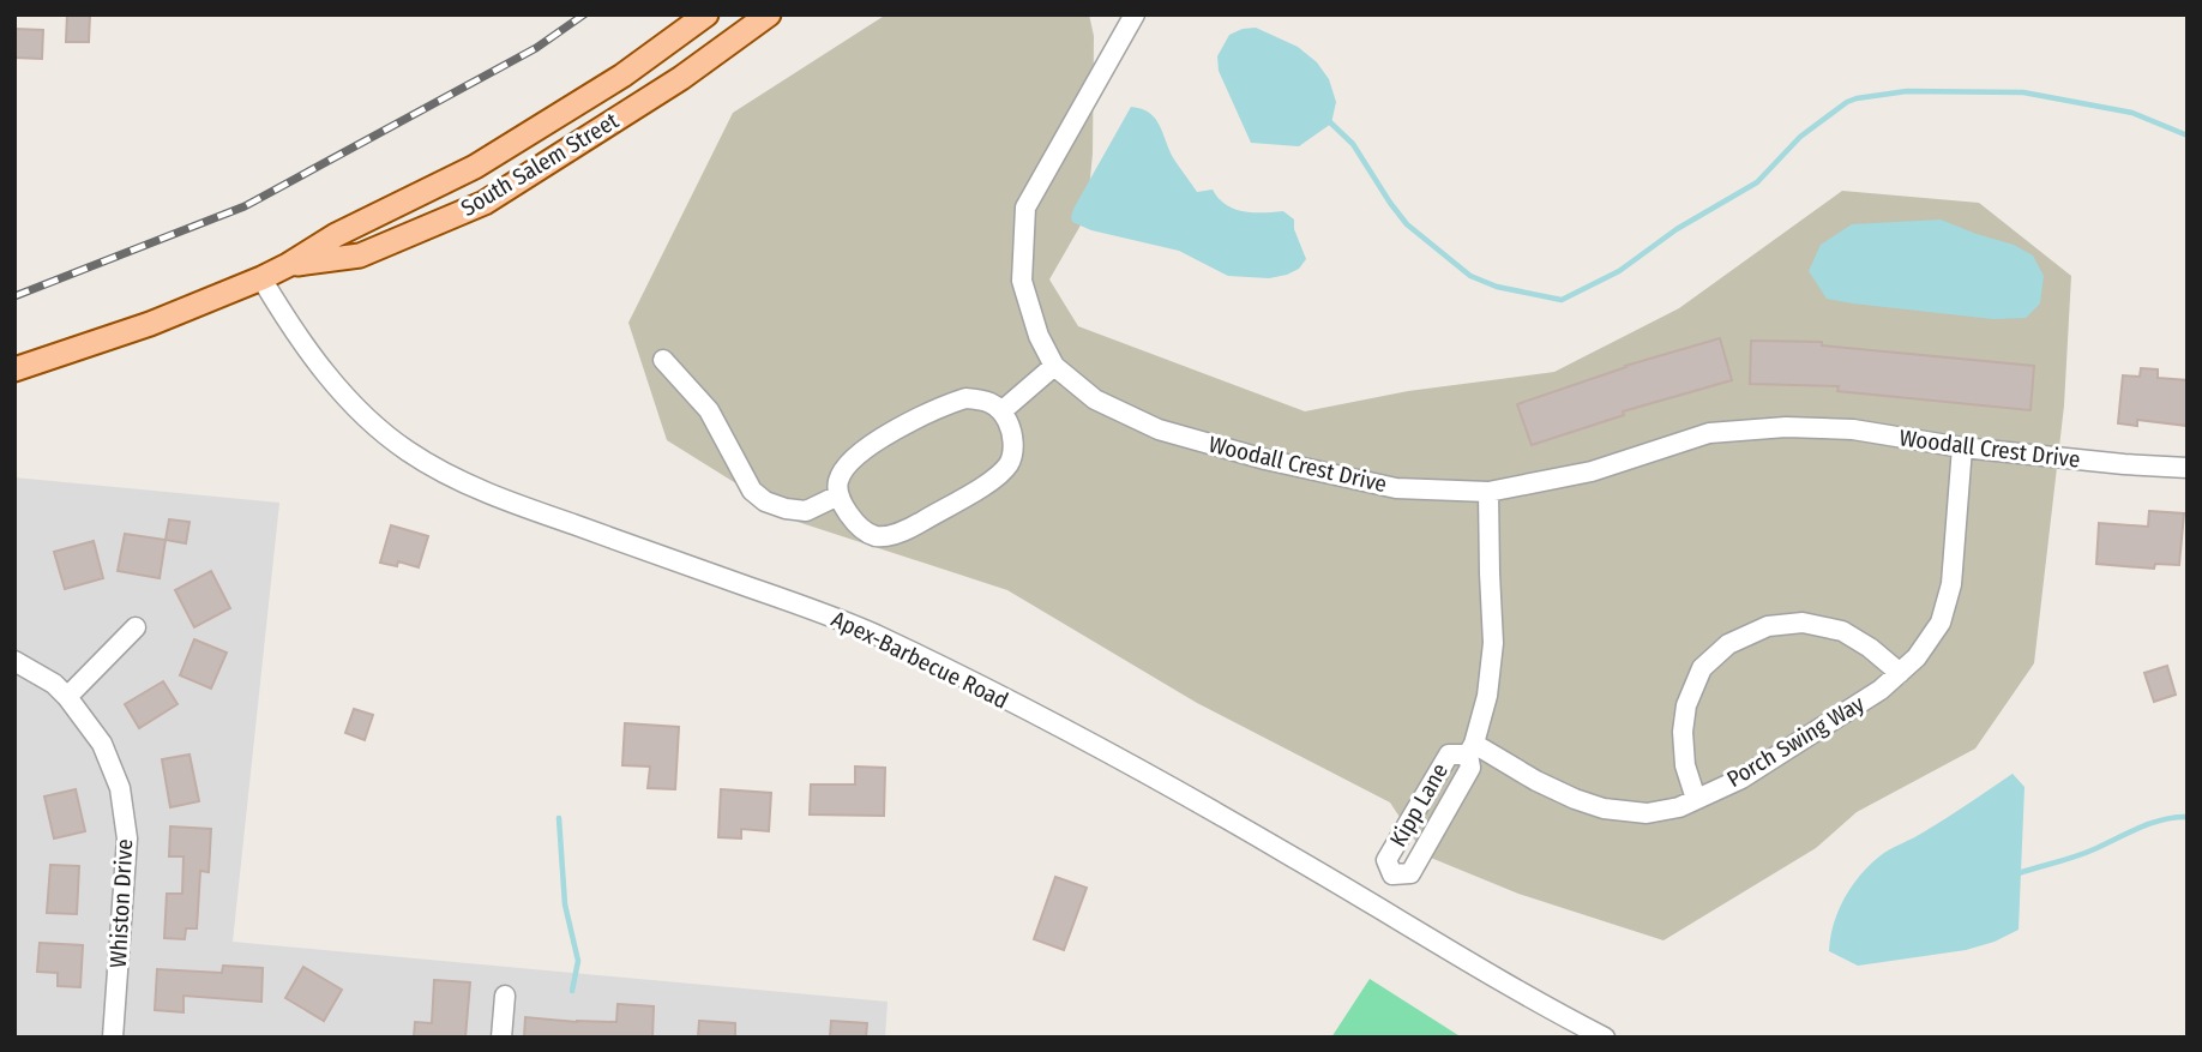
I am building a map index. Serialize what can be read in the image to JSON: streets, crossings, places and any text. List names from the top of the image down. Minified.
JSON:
{"streets":{"main road":["South Salem Street"],"street":["Woodall Crest Drive","Apex-Barbecue Road","Porch Swing Way","Kipp Lane","Whiston Drive"]},"crossings":[["South Salem Street","Apex-Barbecue Road"],["Woodall Crest Drive","Porch Swing Way"],["Woodall Crest Drive","Kipp Lane"],["Porch Swing Way","Kipp Lane"]]}
